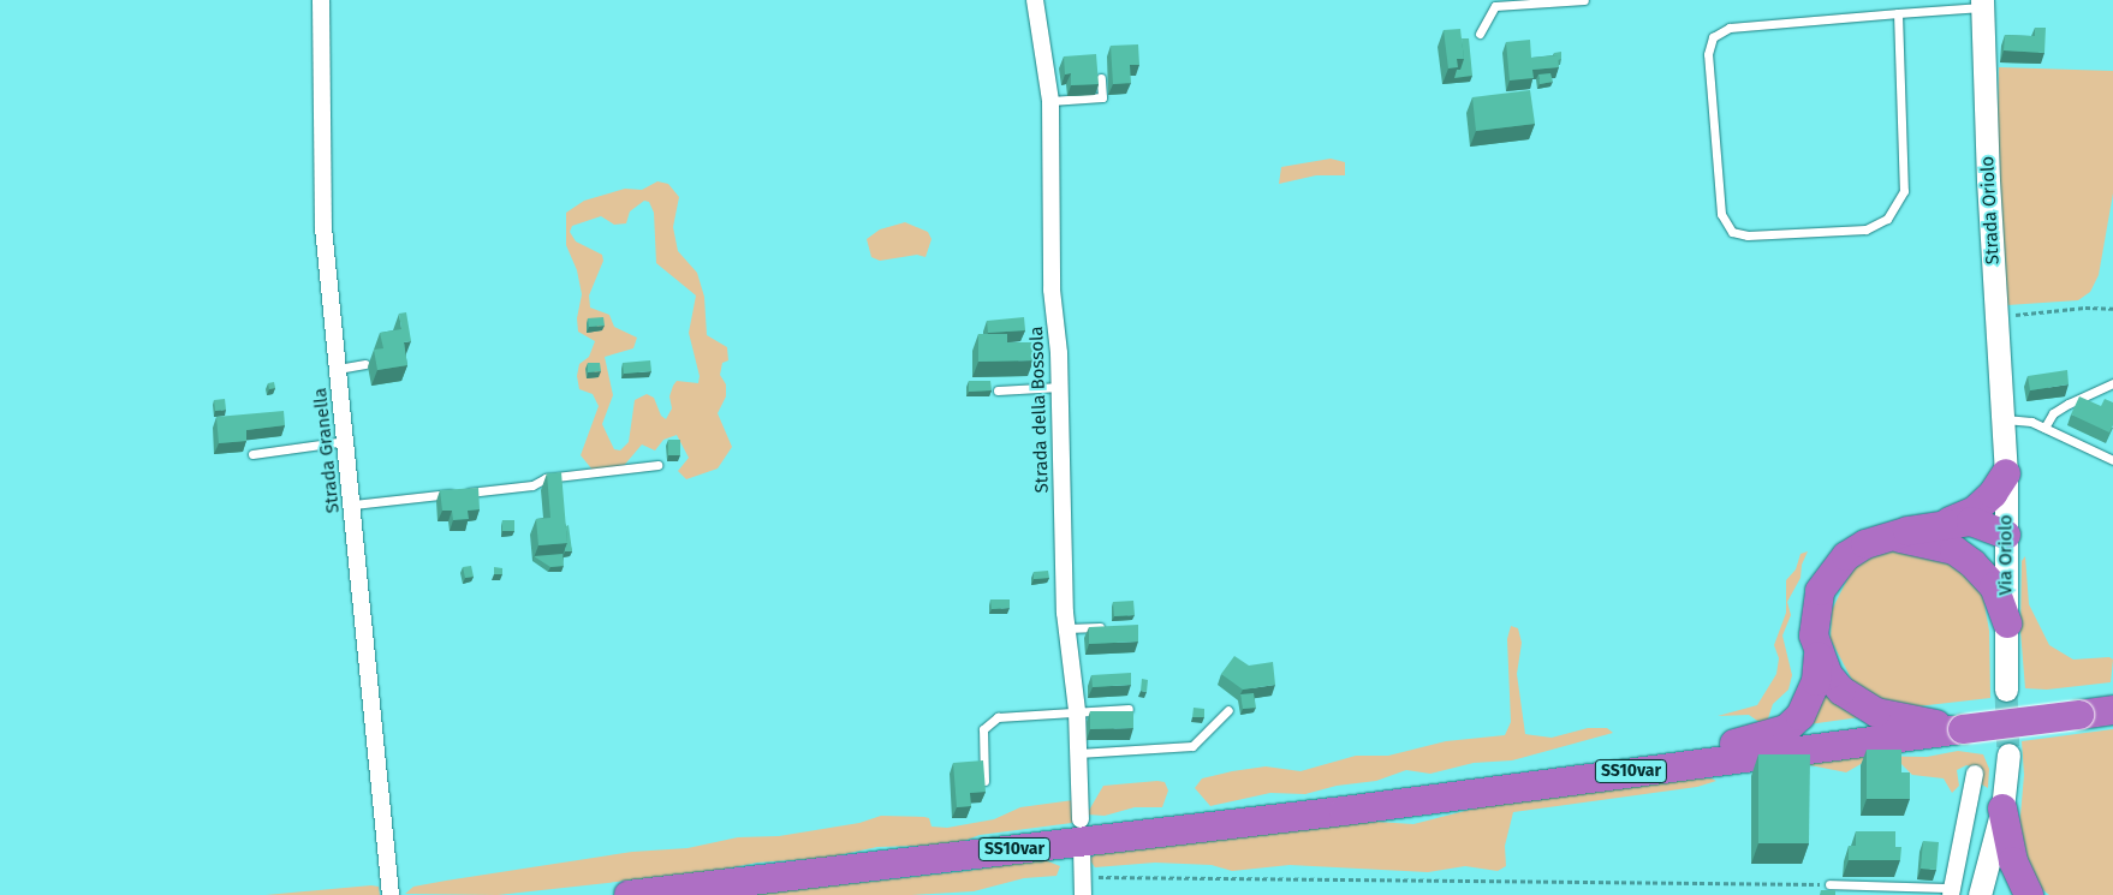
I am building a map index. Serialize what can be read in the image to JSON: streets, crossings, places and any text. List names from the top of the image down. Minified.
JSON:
{"streets":{"highway":["SS10var"],"street":["Strada Oriolo","Strada della Bossola","Strada Granella","Via Oriolo"]},"crossings":[["Strada Oriolo","Via Oriolo"]]}
